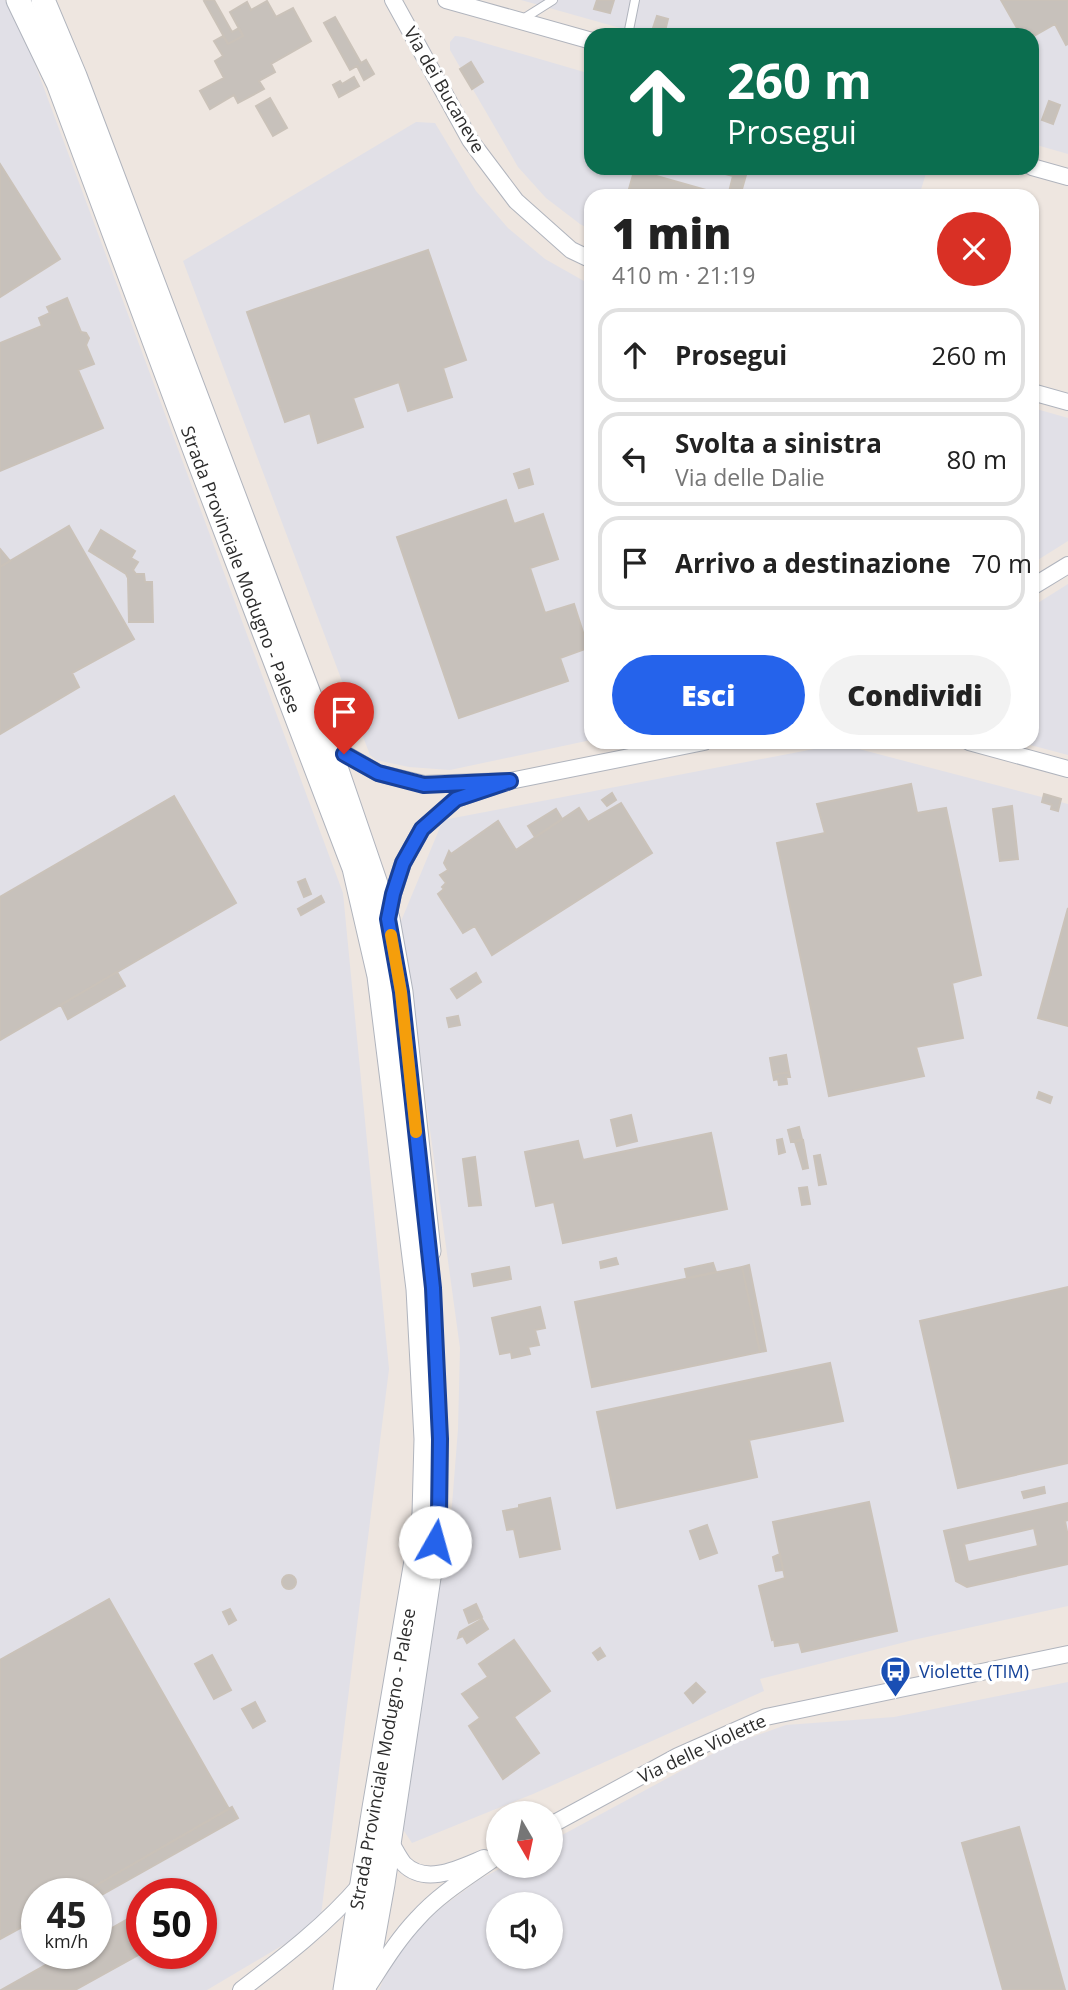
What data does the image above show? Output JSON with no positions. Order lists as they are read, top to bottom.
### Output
{
  "streets": {
    "main road": ["Strada Provinciale Modugno - Palese"],
    "street": ["Via dei Bucaneve", "Via delle Violette"]
  },
  "places": {
    "bus stop": ["Violette (TIM)"]
  },
  "north": "bottom",
  "page": {
    "turn": ["260 m", "Prosegui"],
    "heading": ["1 min", "410 m · 21:19"],
    "list": [
      {
        "name": "Prosegui",
        "value": "260 m"
      },
      {
        "name": "Svolta a sinistra",
        "note": "Via delle Dalie",
        "value": "80 m"
      },
      {
        "name": "Arrivo a destinazione",
        "value": "70 m"
      }
    ],
    "buttons": ["Esci", "Condividi"],
    "speed": "45 km/h",
    "limit": "50"
  }
}
